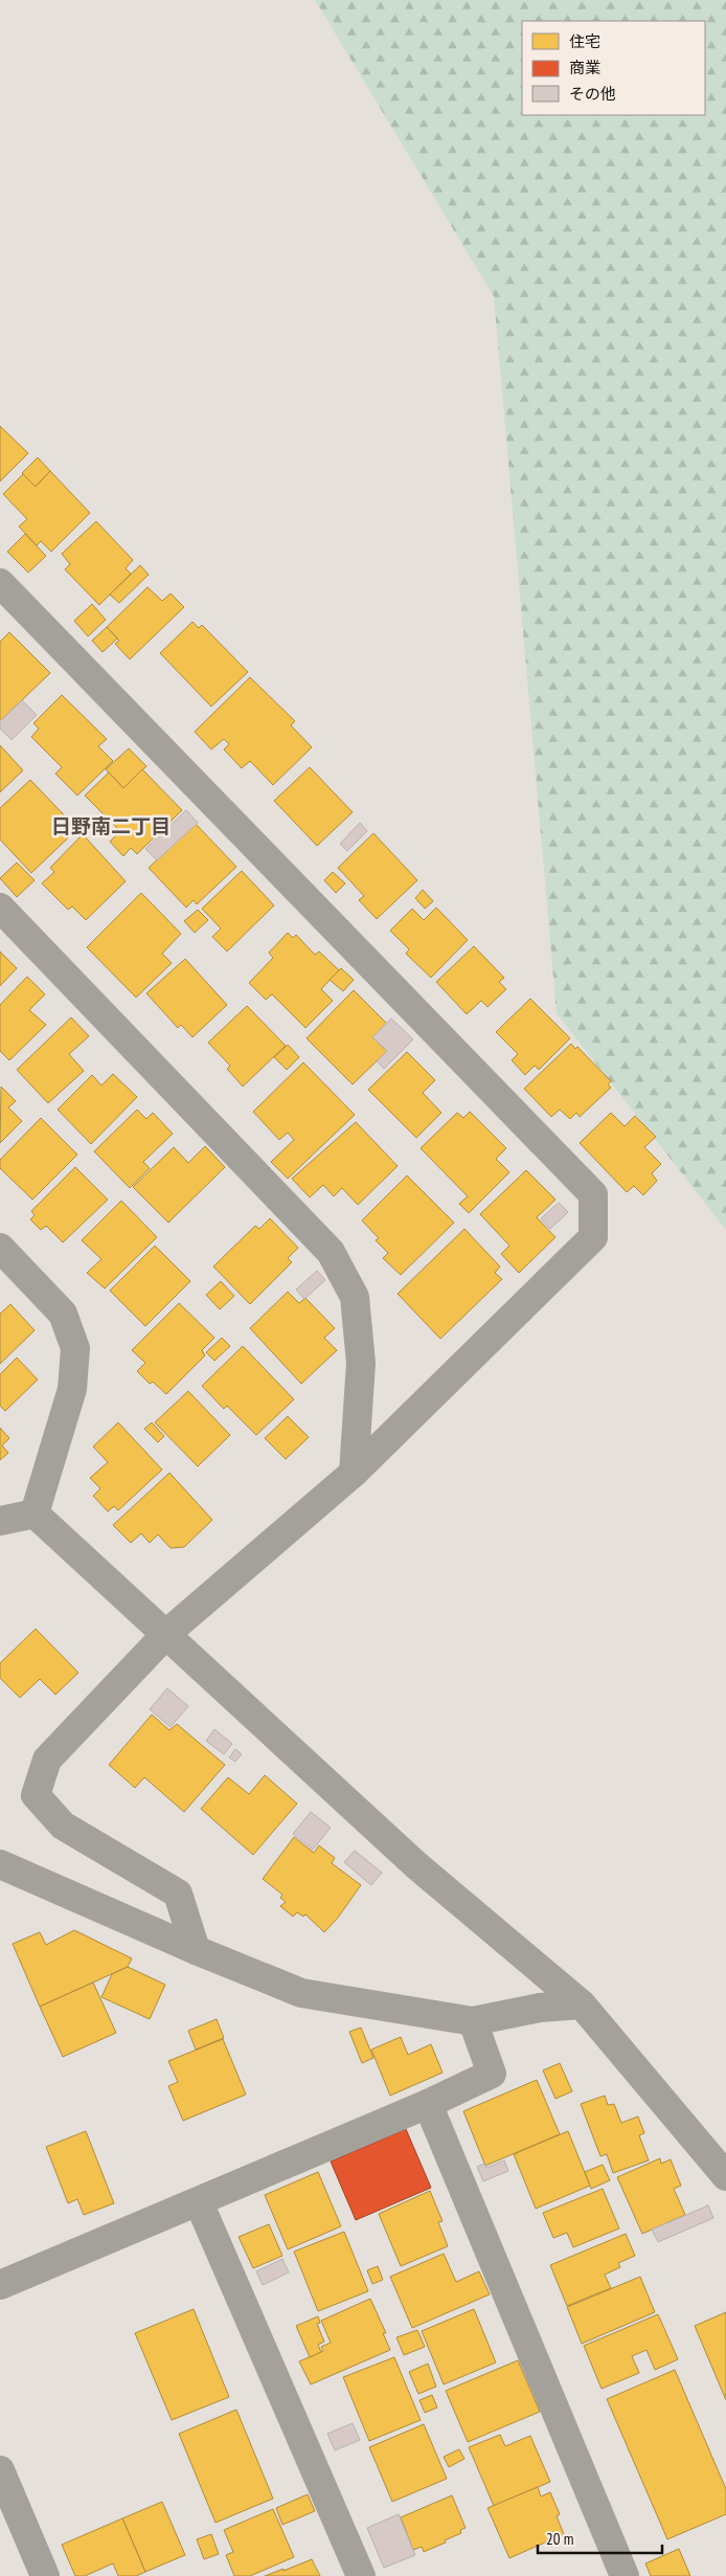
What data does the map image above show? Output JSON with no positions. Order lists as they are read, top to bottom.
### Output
{
  "districts": ["日野南二丁目"],
  "legend": ["住宅", "商業", "その他"],
  "scale_bar": "20 m"
}
